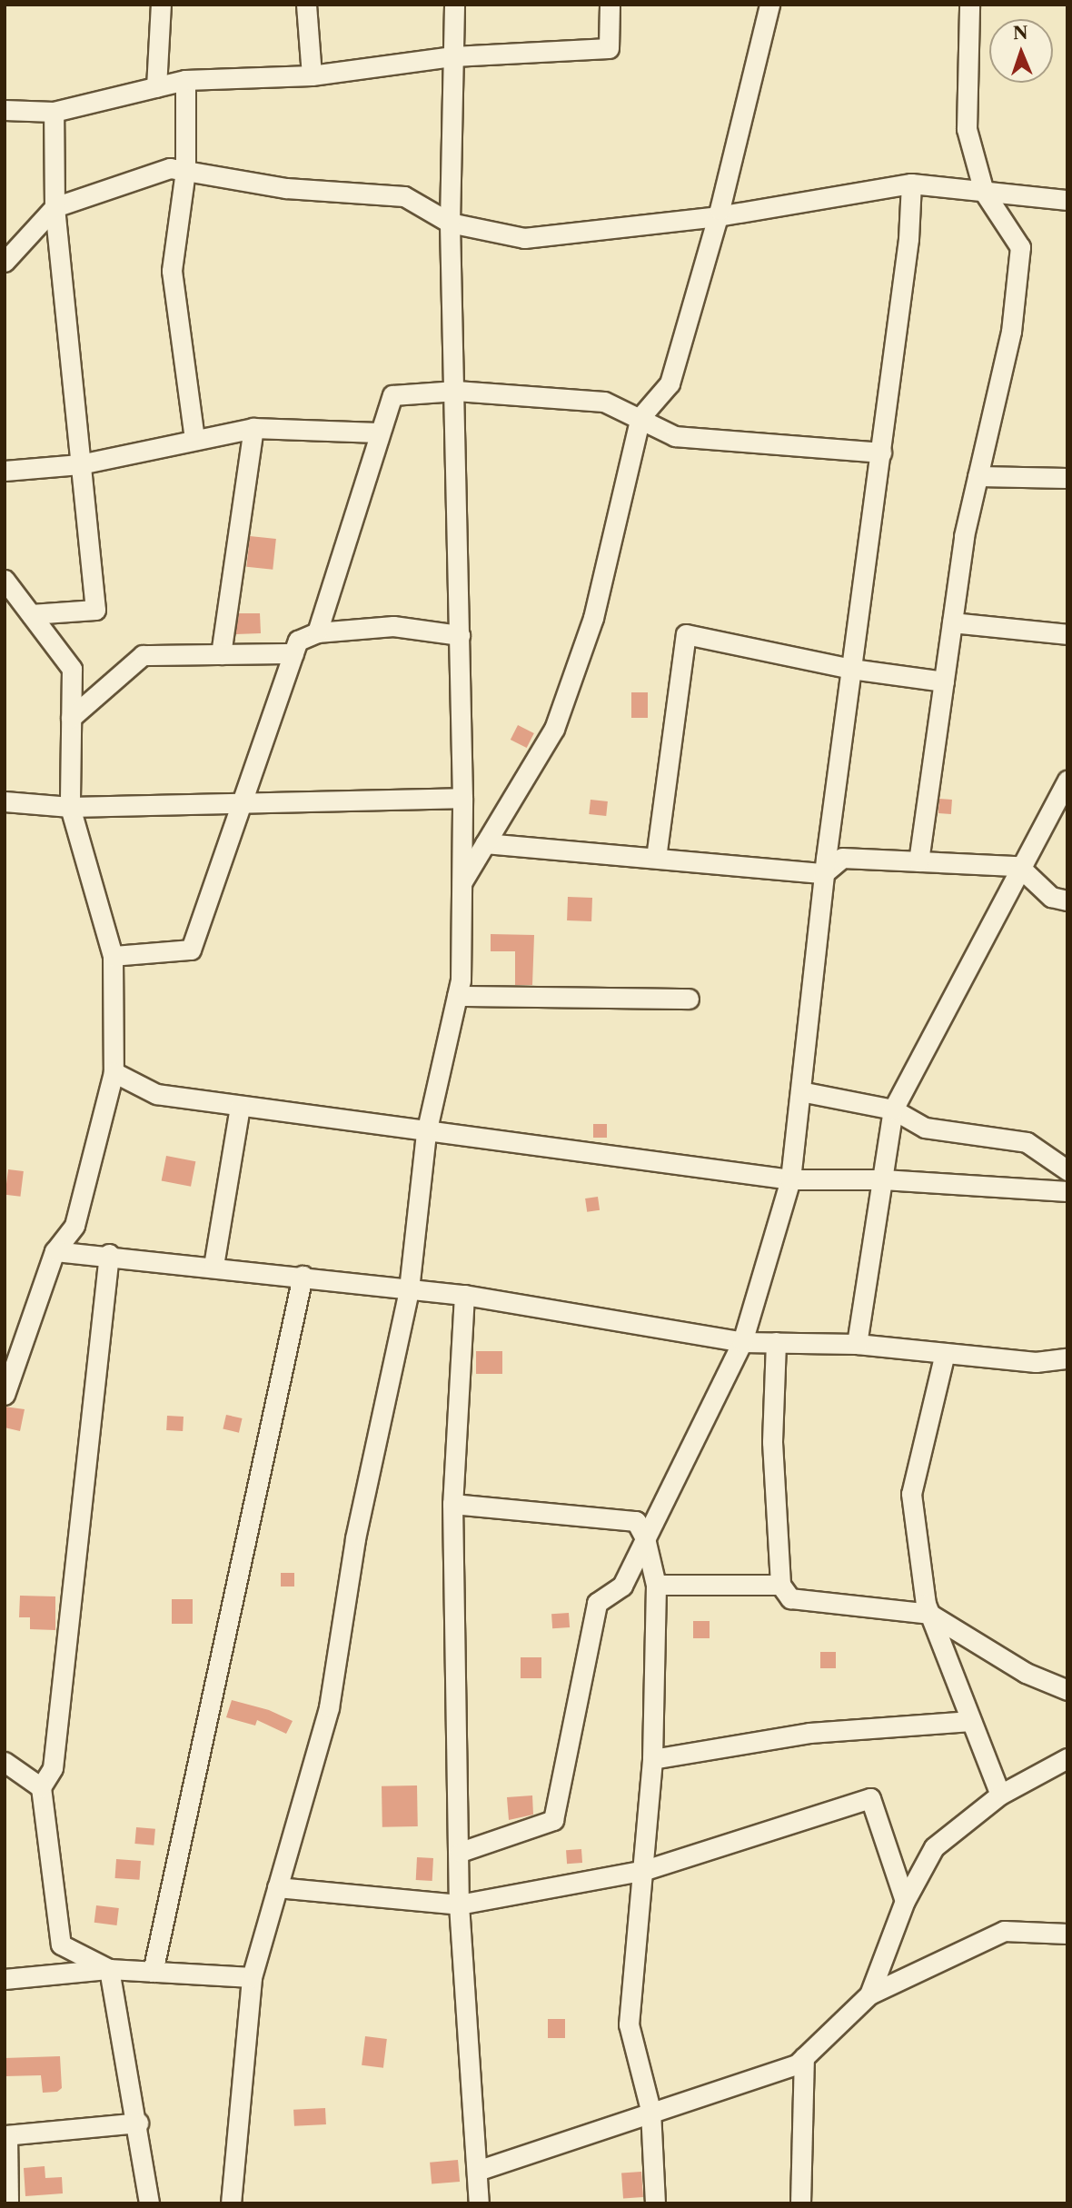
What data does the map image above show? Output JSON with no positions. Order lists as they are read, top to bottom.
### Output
{
  "north": "top"
}
